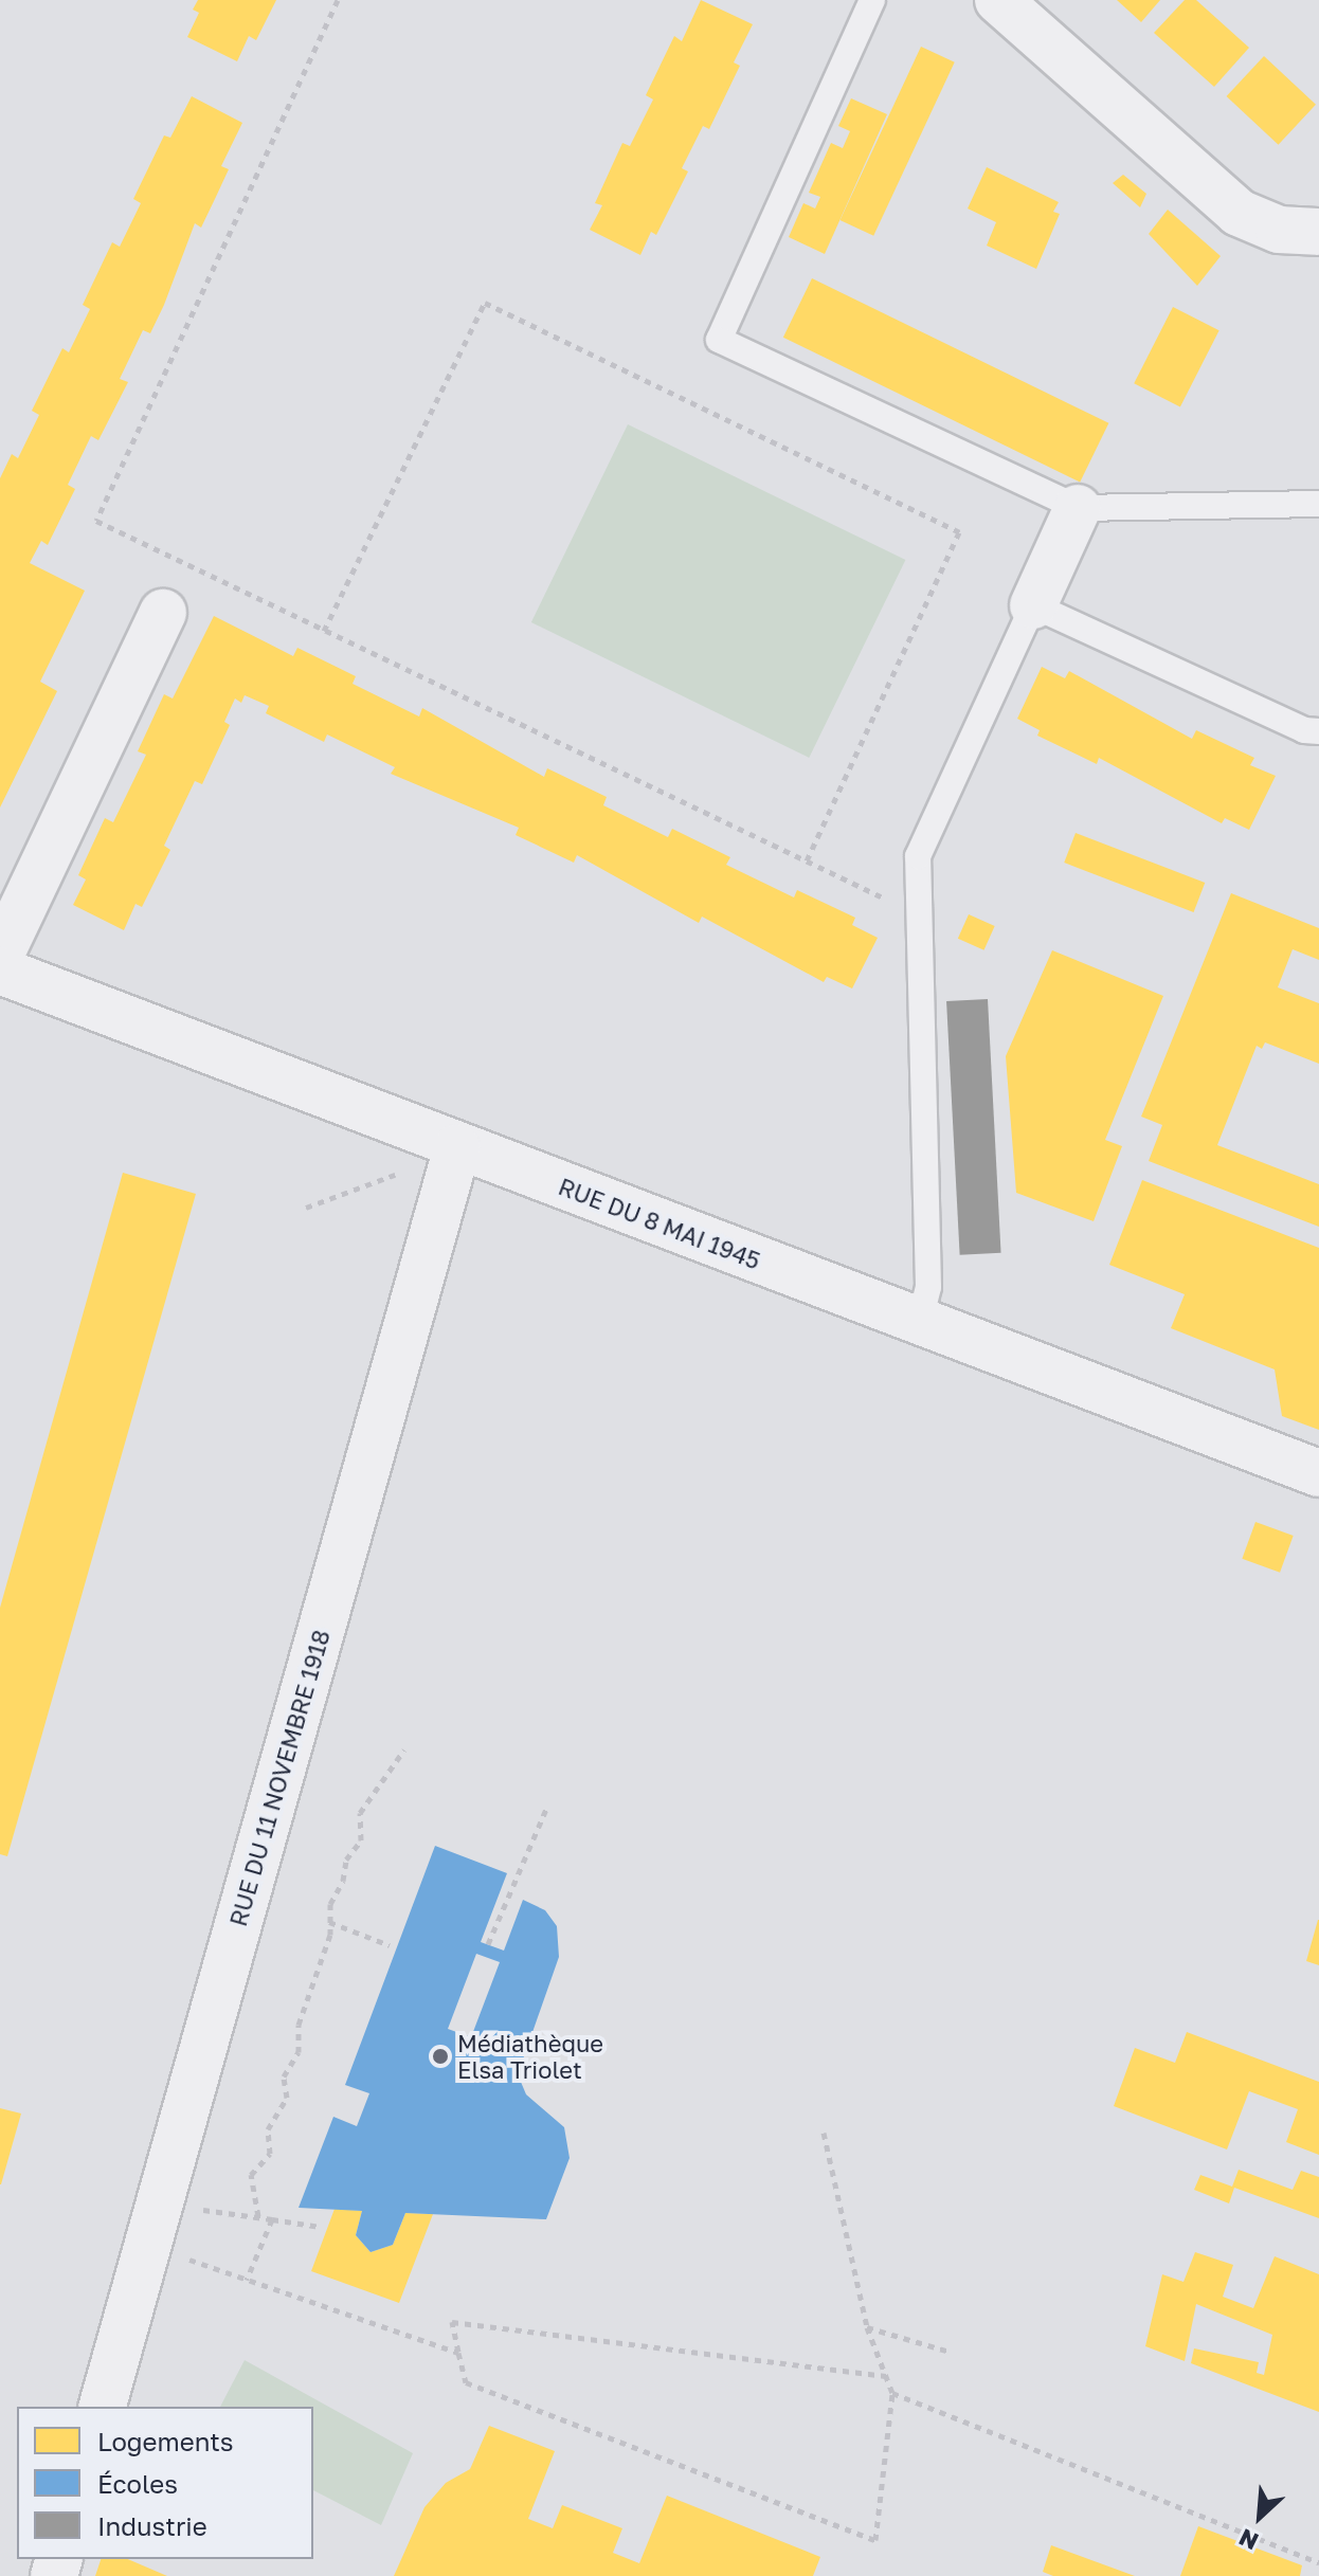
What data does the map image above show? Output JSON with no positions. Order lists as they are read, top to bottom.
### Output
{
  "streets": {
    "street": ["RUE DU 8 MAI 1945", "RUE DU 11 NOVEMBRE 1918"]
  },
  "crossings": [
    ["RUE DU 8 MAI 1945", "RUE DU 11 NOVEMBRE 1918"]
  ],
  "places": ["Médiathèque Elsa Triolet"],
  "legend": ["Logements", "Écoles", "Industrie"],
  "north": "bottom left"
}
